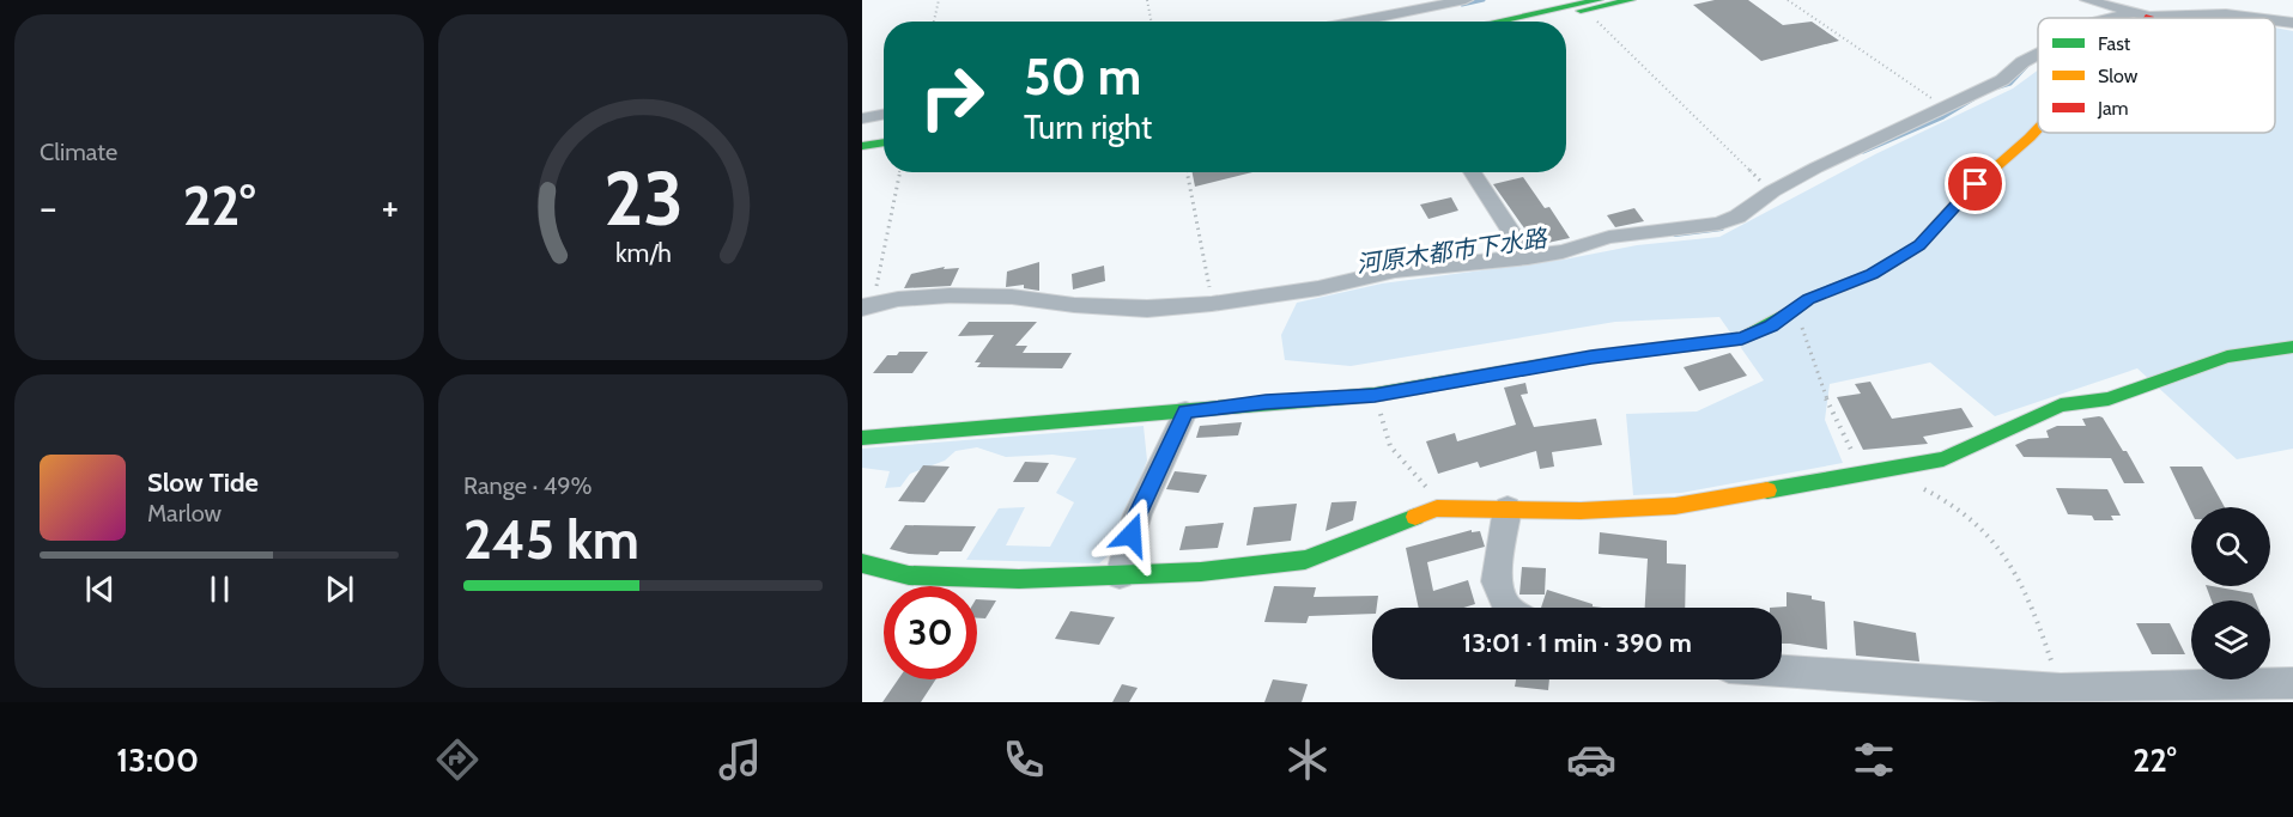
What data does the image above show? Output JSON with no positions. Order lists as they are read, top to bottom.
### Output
{
  "water": ["河原木都市下水路"],
  "legend": ["Fast", "Slow", "Jam"],
  "page": {
    "tile": [
      "Climate",
      ["Range · 49%", "245 km"]
    ],
    "turn": ["50 m", "Turn right"],
    "heat": ["−", "22°", "+"],
    "song": ["Slow Tide", "Marlow"],
    "limit": "30",
    "trip": "13:01 · 1 min · 390 m",
    "tabs": ["13:00", "22°"],
    "gauge": ["23", "km/h"]
  }
}
